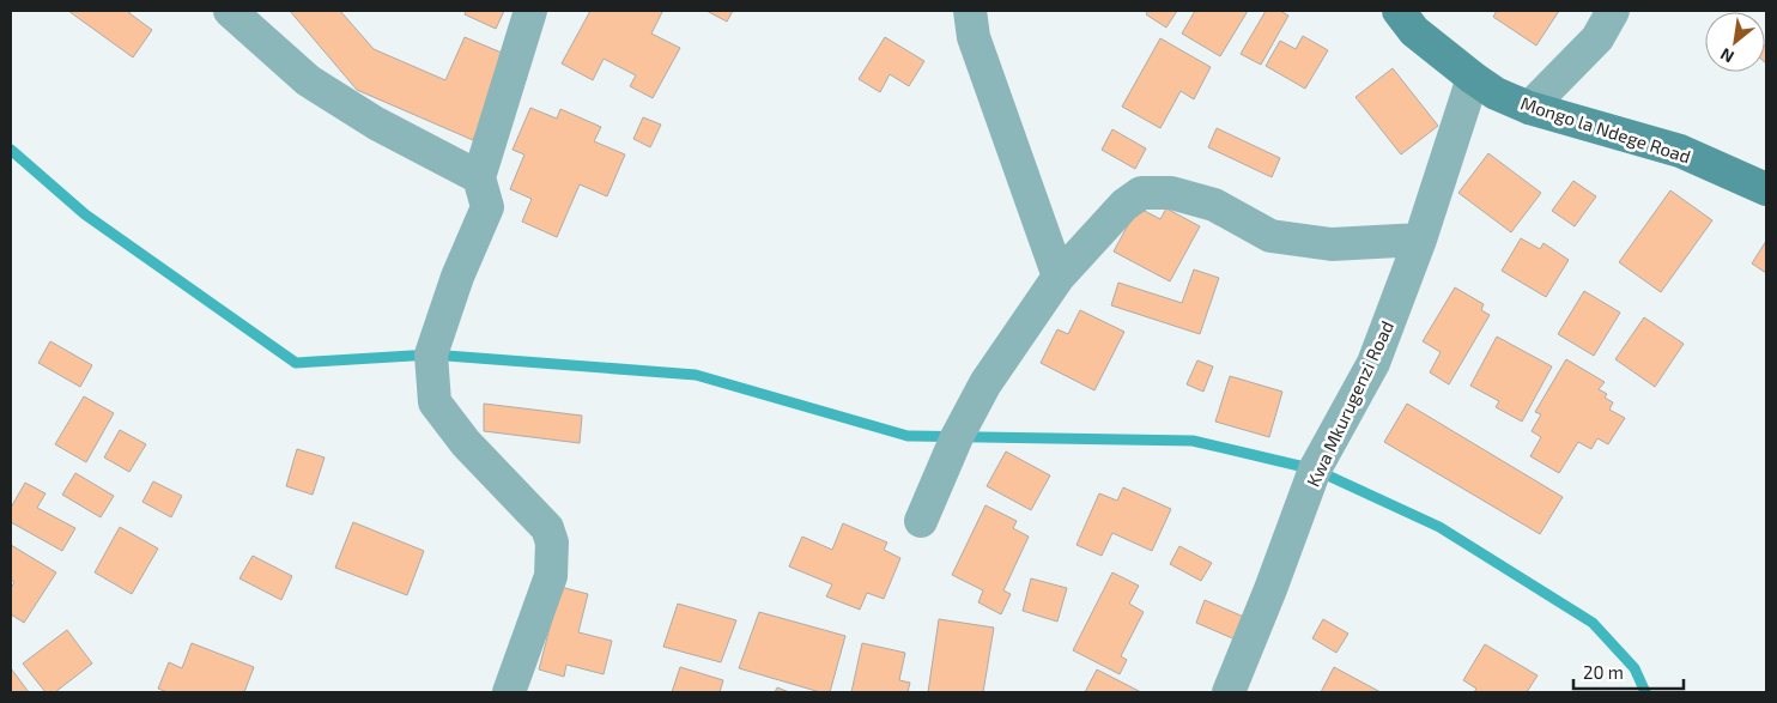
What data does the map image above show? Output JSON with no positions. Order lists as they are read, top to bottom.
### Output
{
  "streets": {
    "street": ["Mongo la Ndege Road", "Kwa Mkurugenzi Road"]
  },
  "crossings": [
    ["Mongo la Ndege Road", "Kwa Mkurugenzi Road"]
  ],
  "scale_bar": "20 m",
  "north": "bottom left"
}
